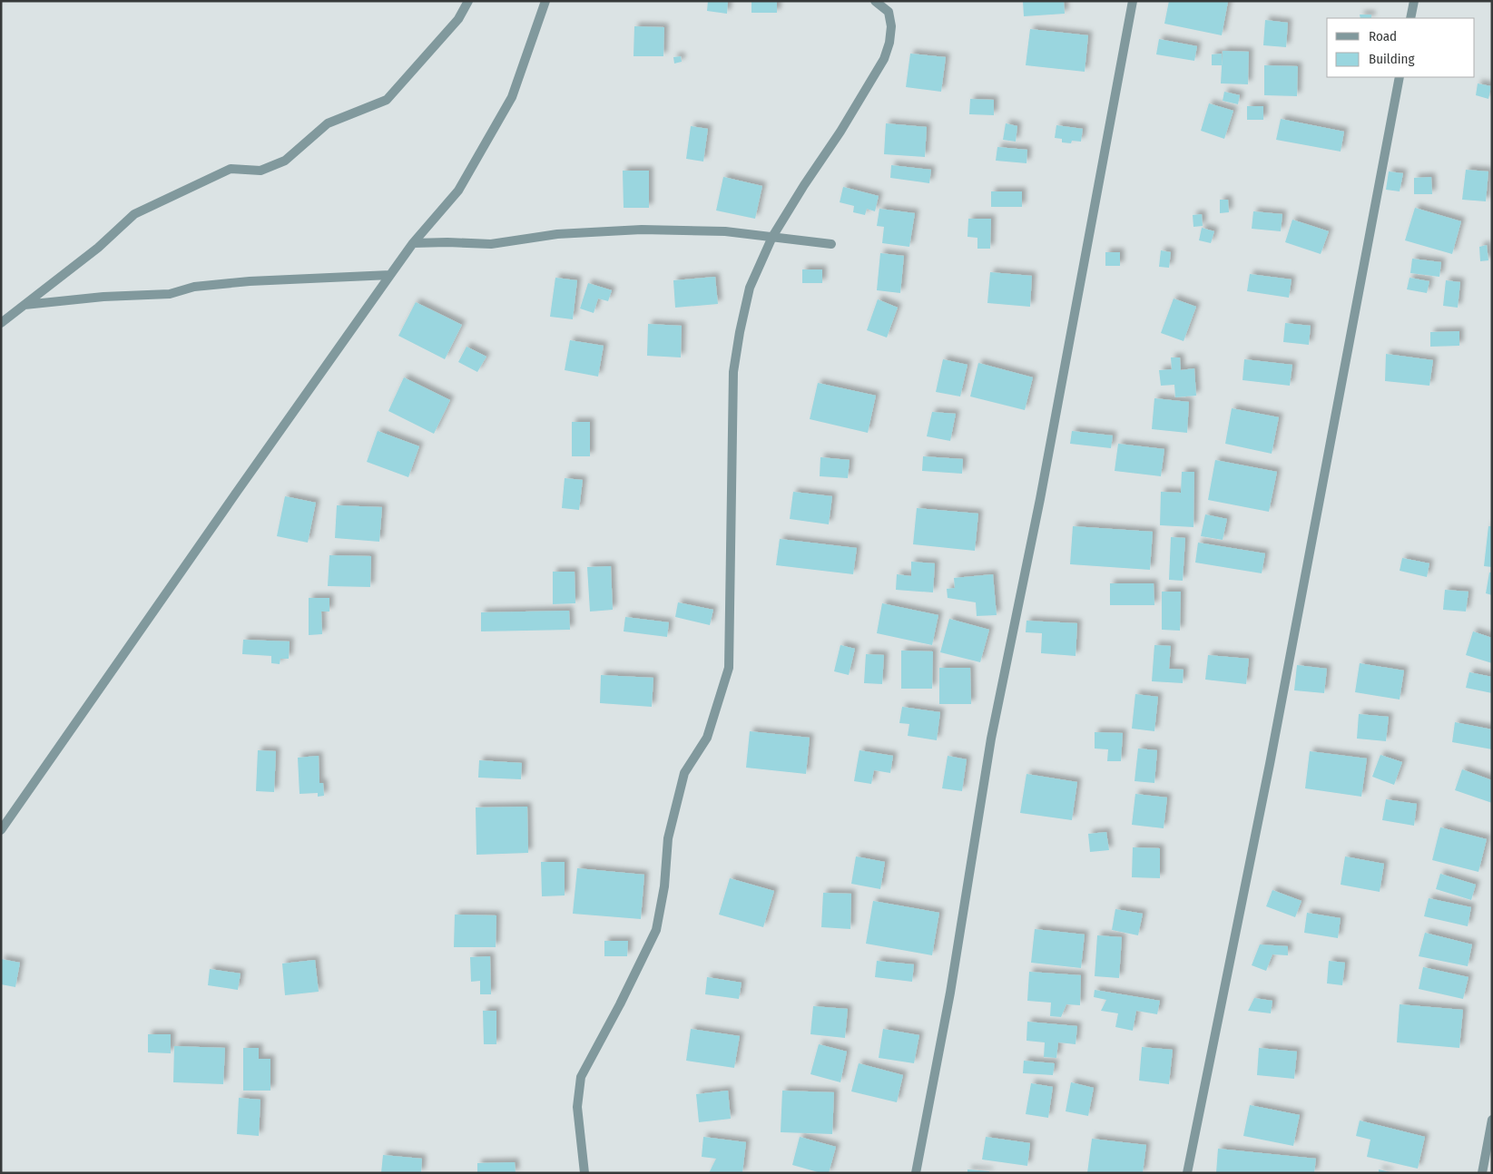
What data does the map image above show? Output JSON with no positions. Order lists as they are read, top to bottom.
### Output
{
  "legend": ["Road", "Building"]
}
